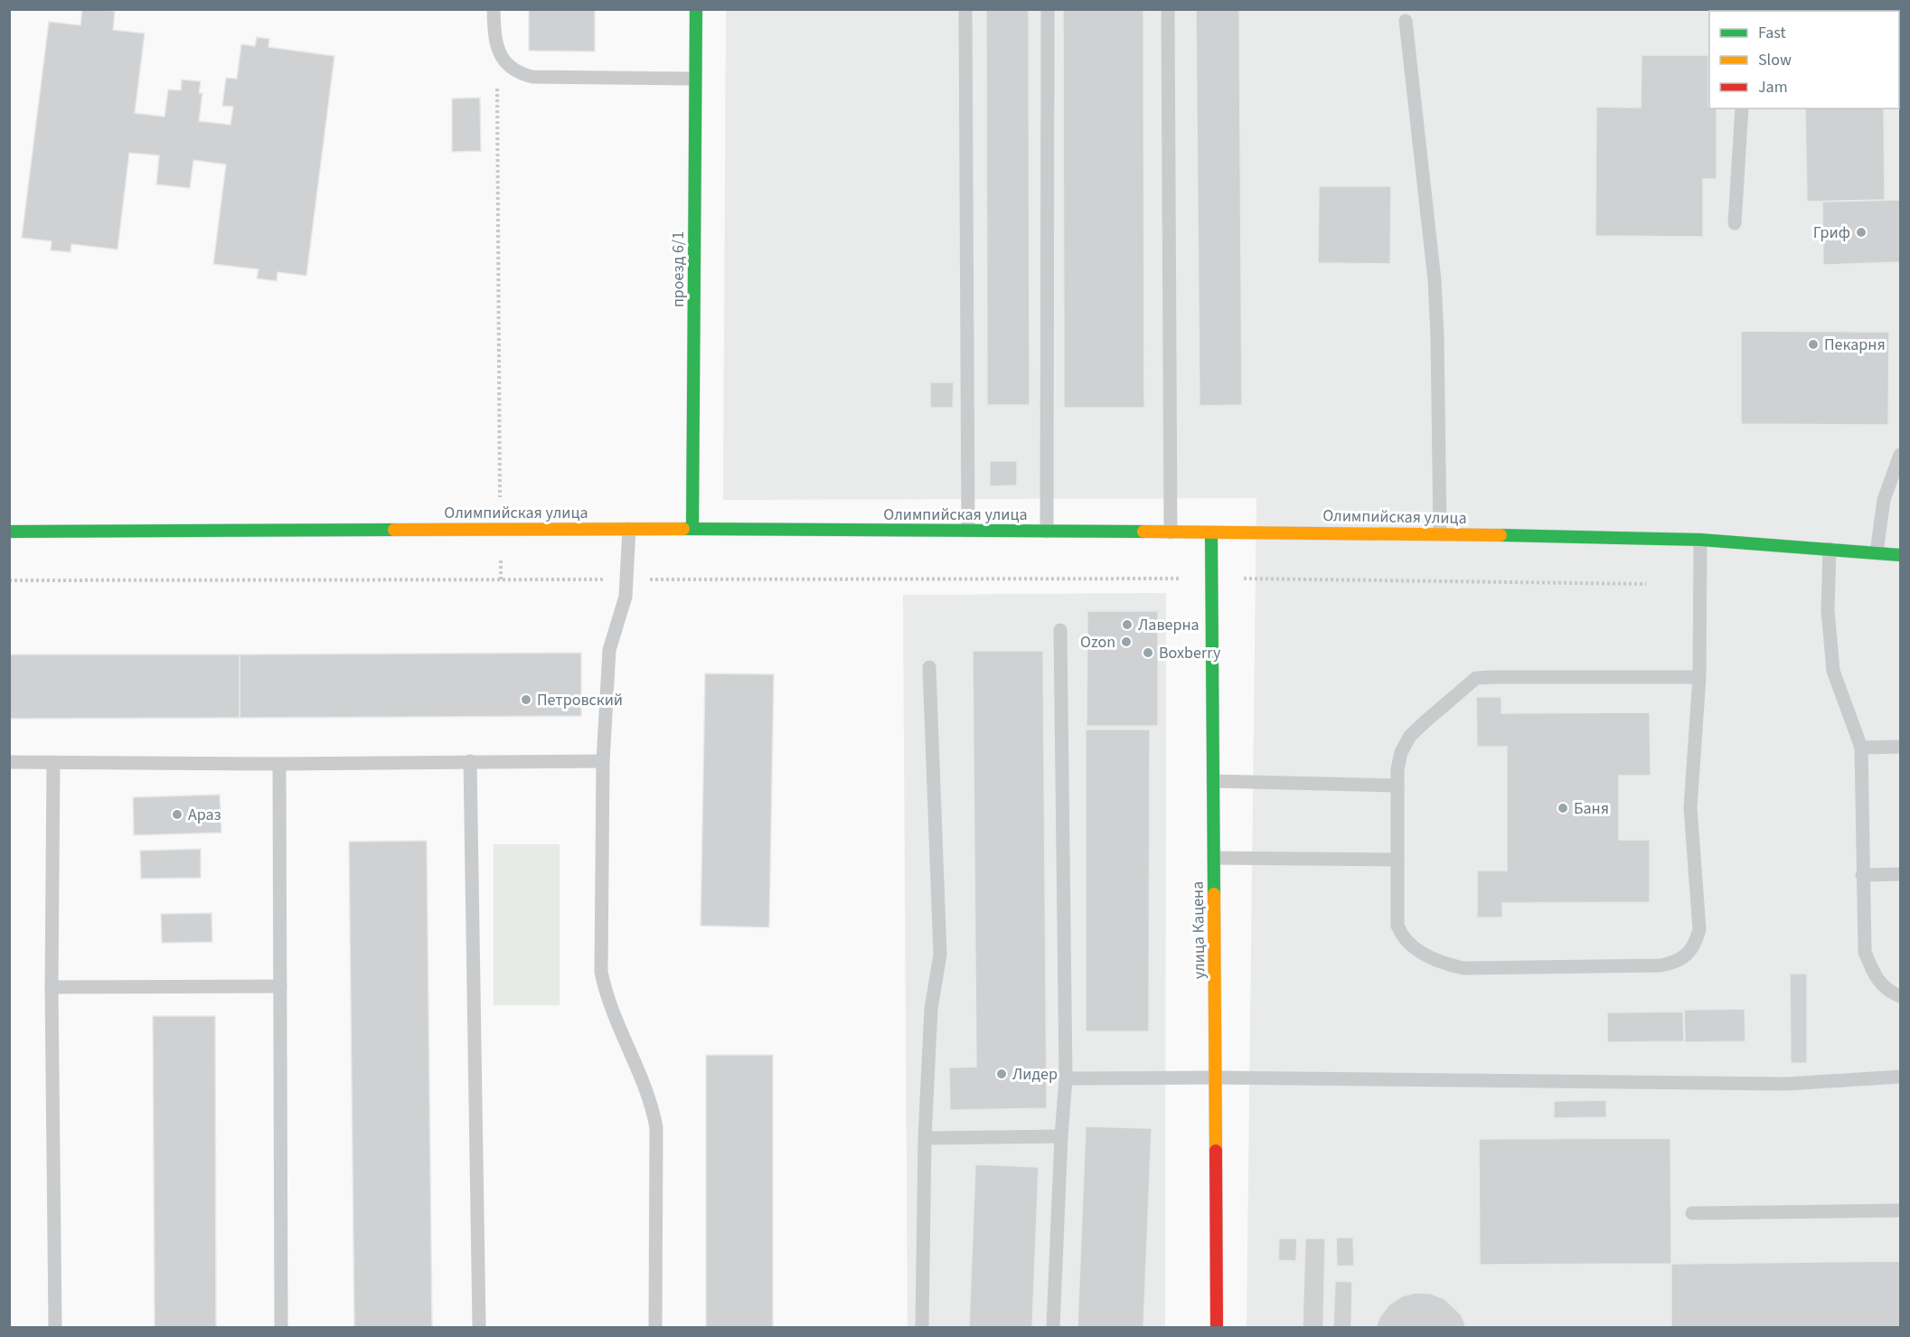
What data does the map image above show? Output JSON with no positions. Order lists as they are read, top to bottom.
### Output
{
  "streets": {
    "street": ["проезд 6/1", "Олимпийская улица", "улица Кацена"]
  },
  "crossings": [
    ["проезд 6/1", "Олимпийская улица"],
    ["Олимпийская улица", "улица Кацена"]
  ],
  "places": [
    "Гриф",
    "Пекарня",
    "Лаверна",
    "Ozon",
    "Boxberry",
    "Петровский",
    "Баня",
    "Араз",
    "Лидер"
  ],
  "legend": ["Fast", "Slow", "Jam"]
}
